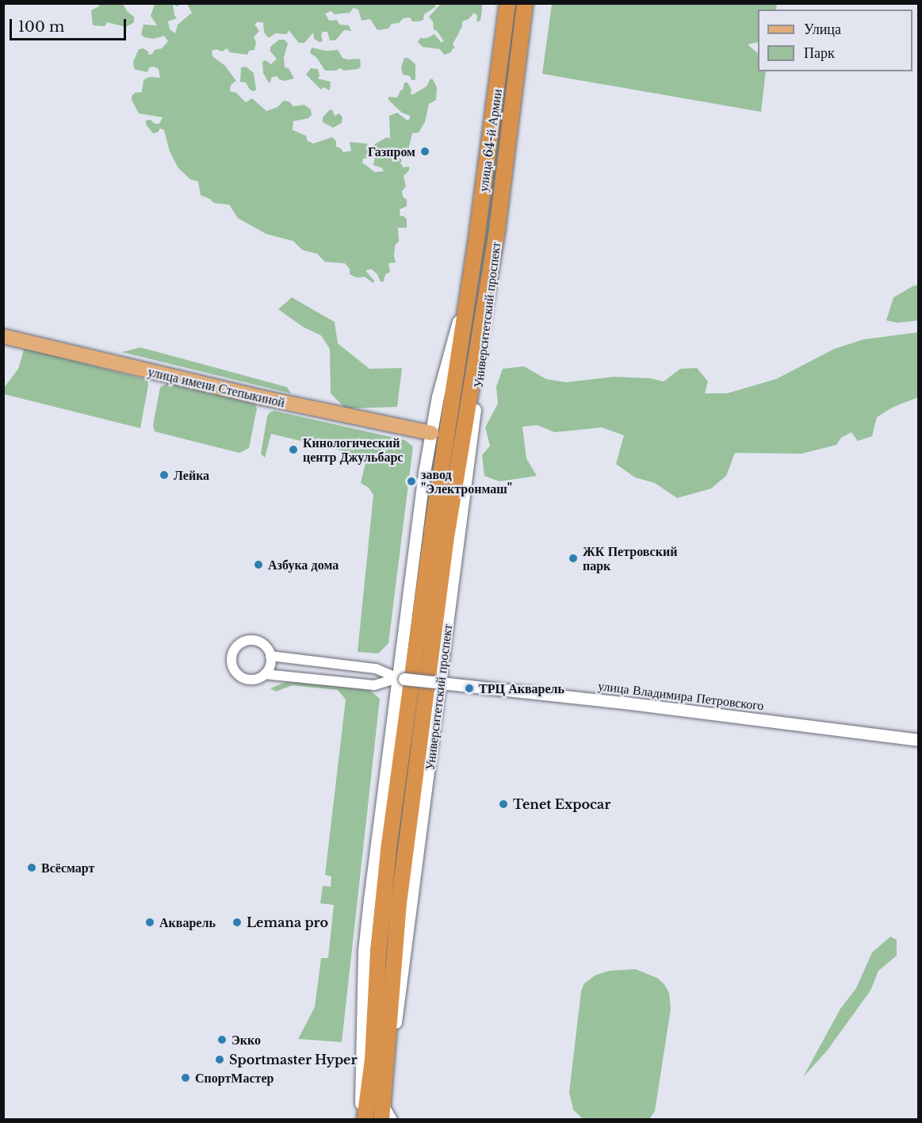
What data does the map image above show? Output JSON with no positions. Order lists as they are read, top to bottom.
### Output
{
  "streets": {
    "highway": ["улица 64-й Армии", "Университетский проспект"],
    "main road": ["улица имени Степыкиной"],
    "street": ["улица Владимира Петровского"]
  },
  "crossings": [
    ["улица 64-й Армии", "Университетский проспект"],
    ["Университетский проспект", "улица имени Степыкиной"],
    ["Университетский проспект", "улица Владимира Петровского"]
  ],
  "places": [
    "Газпром",
    "Кинологический центр Джульбарс",
    "Лейка",
    "завод \"Электронмаш\"",
    "ЖК Петровский парк",
    "Азбука дома",
    "ТРЦ Акварель",
    "Tenet Expocar",
    "Всёсмарт",
    "Акварель",
    "Lemana pro",
    "Экко",
    "Sportmaster Hyper",
    "СпортМастер"
  ],
  "legend": ["Улица", "Парк"],
  "scale_bar": "100 m"
}
